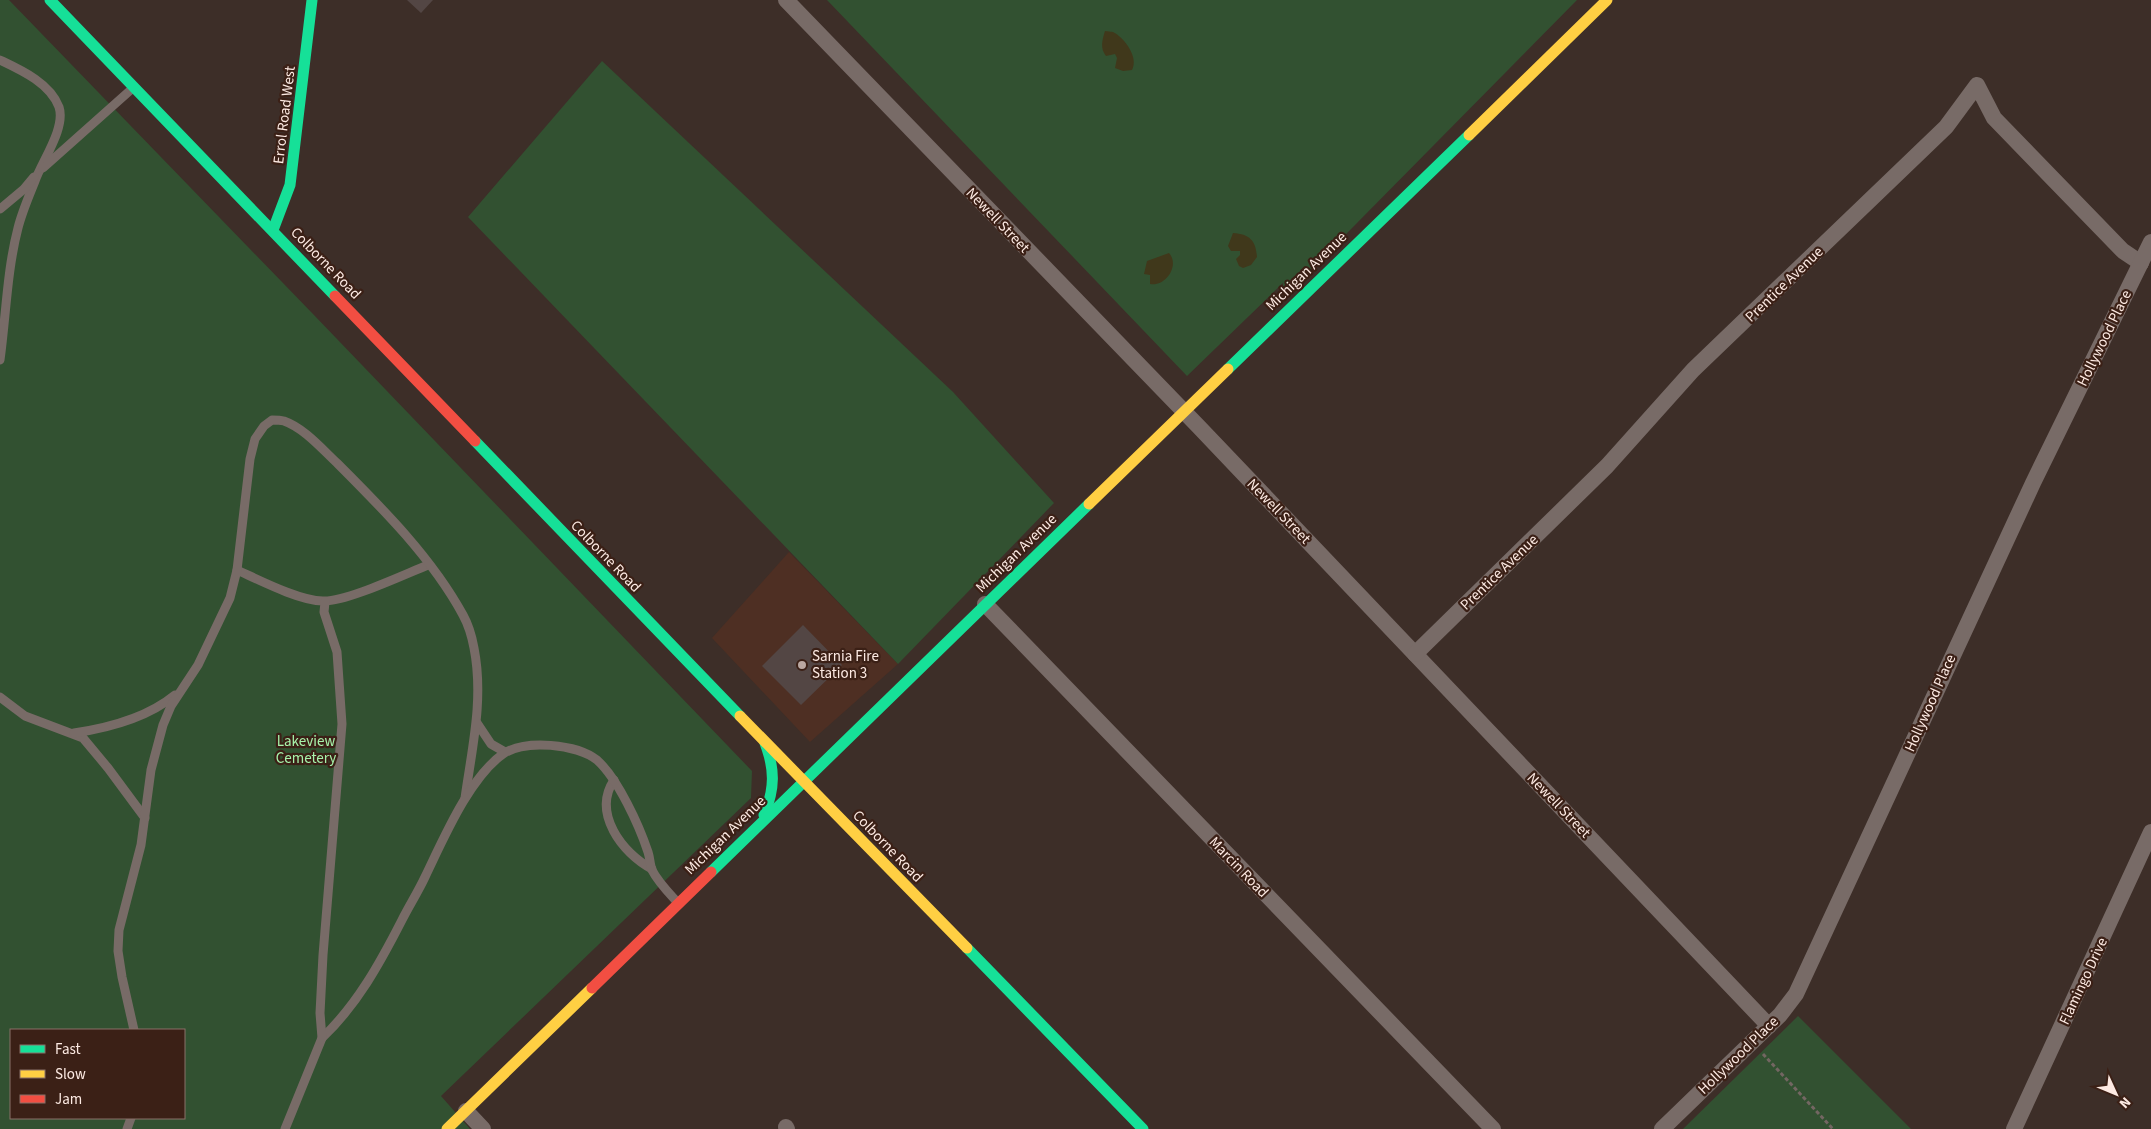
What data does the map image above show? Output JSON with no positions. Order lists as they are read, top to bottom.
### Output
{
  "streets": {
    "street": [
      "Errol Road West",
      "Newell Street",
      "Colborne Road",
      "Michigan Avenue",
      "Prentice Avenue",
      "Hollywood Place",
      "Marcin Road",
      "Flamingo Drive"
    ]
  },
  "crossings": [
    ["Errol Road West", "Colborne Road"],
    ["Newell Street", "Michigan Avenue"],
    ["Newell Street", "Prentice Avenue"],
    ["Newell Street", "Hollywood Place"],
    ["Colborne Road", "Michigan Avenue"],
    ["Michigan Avenue", "Marcin Road"],
    ["Prentice Avenue", "Hollywood Place"]
  ],
  "parks": ["Lakeview Cemetery"],
  "places": ["Sarnia Fire Station 3"],
  "legend": ["Fast", "Slow", "Jam"],
  "north": "bottom right"
}
